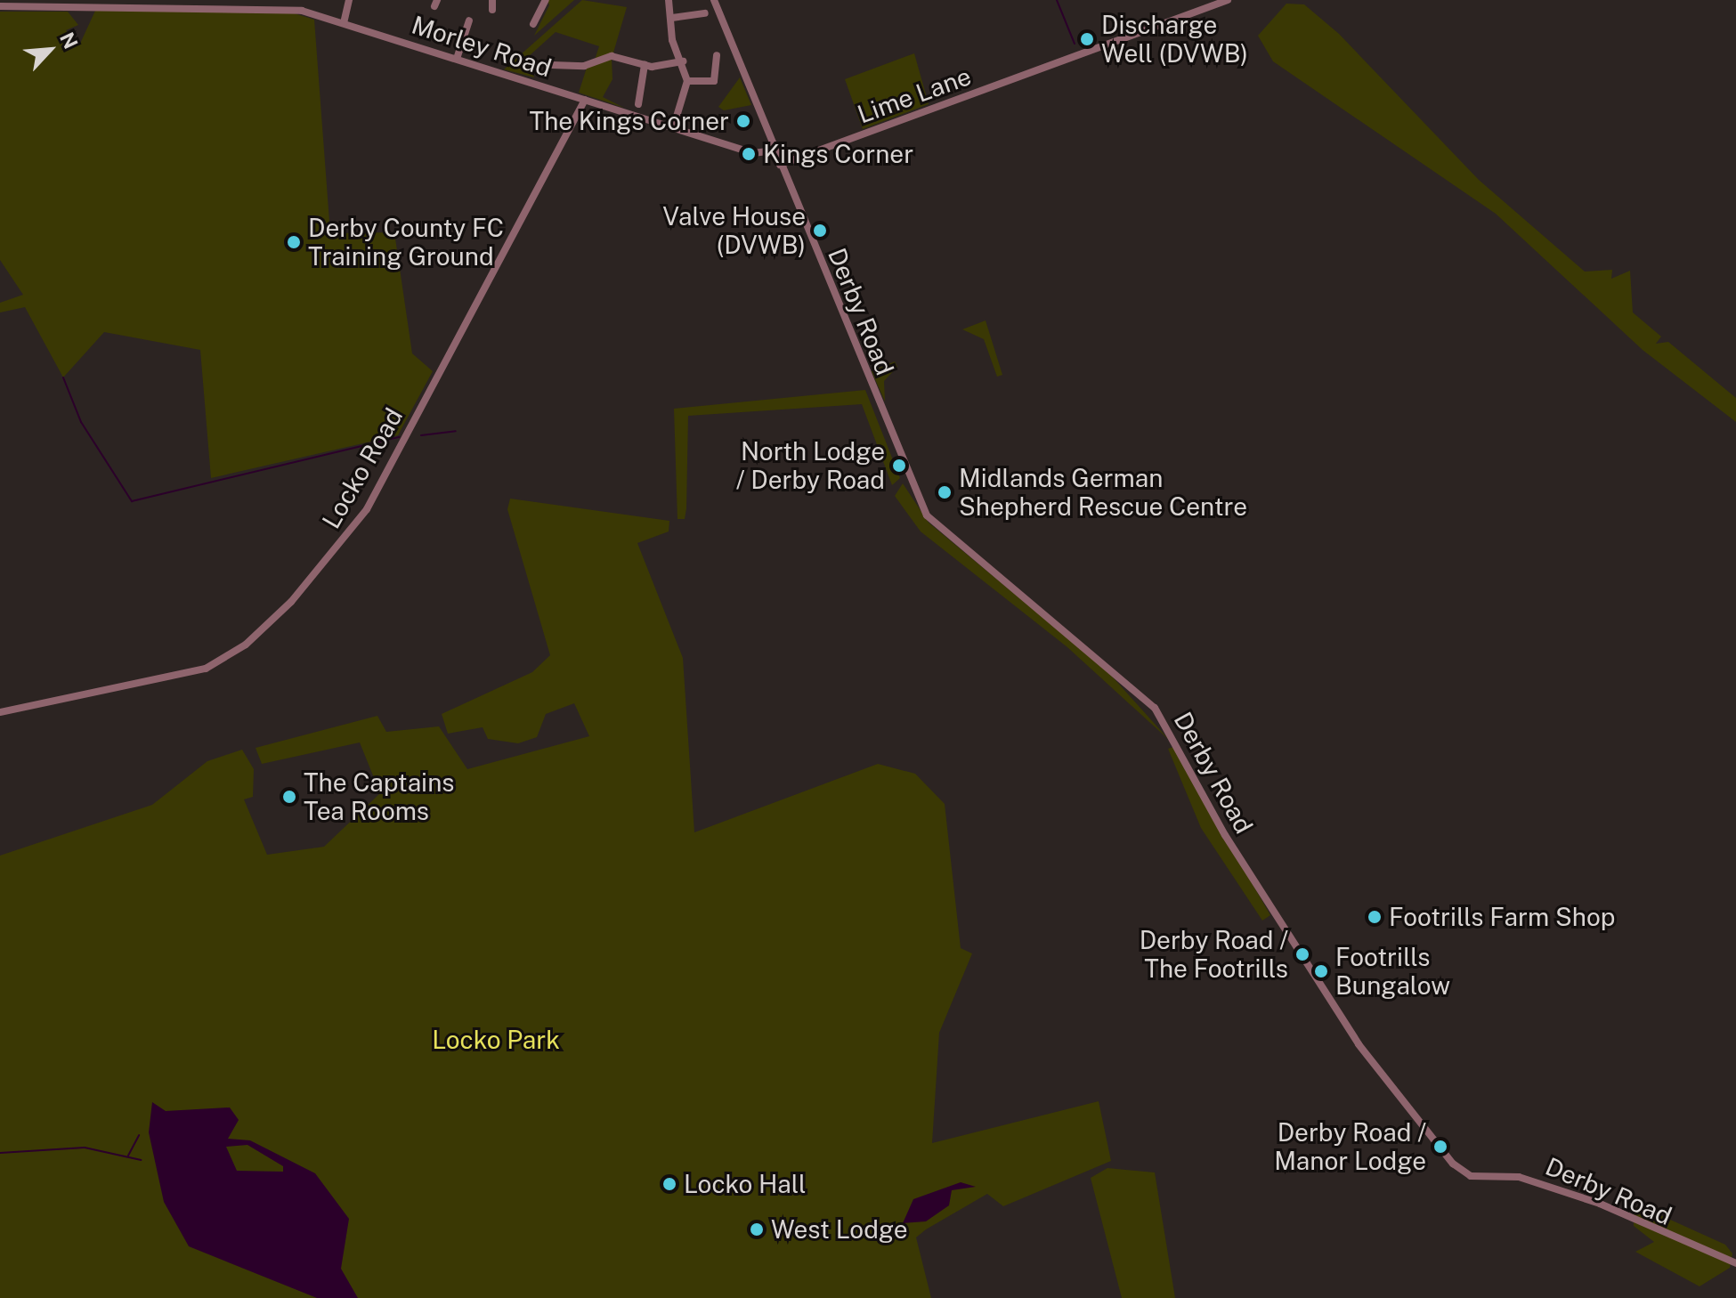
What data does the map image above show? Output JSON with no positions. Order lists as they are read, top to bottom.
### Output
{
  "streets": {
    "street": [
      "Morley Road",
      "Lime Lane",
      "Derby Road",
      "Locko Road"
    ]
  },
  "crossings": [
    ["Morley Road", "Locko Road"],
    ["Lime Lane", "Derby Road"]
  ],
  "parks": ["Locko Park"],
  "places": [
    "Discharge Well (DVWB)",
    "The Kings Corner",
    "Kings Corner",
    "Valve House (DVWB)",
    "Derby County FC Training Ground",
    "North Lodge / Derby Road",
    "Midlands German Shepherd Rescue Centre",
    "The Captains Tea Rooms",
    "Footrills Farm Shop",
    "Derby Road / The Footrills",
    "Footrills Bungalow",
    "Derby Road / Manor Lodge",
    "Locko Hall",
    "West Lodge"
  ],
  "north": "top right"
}
